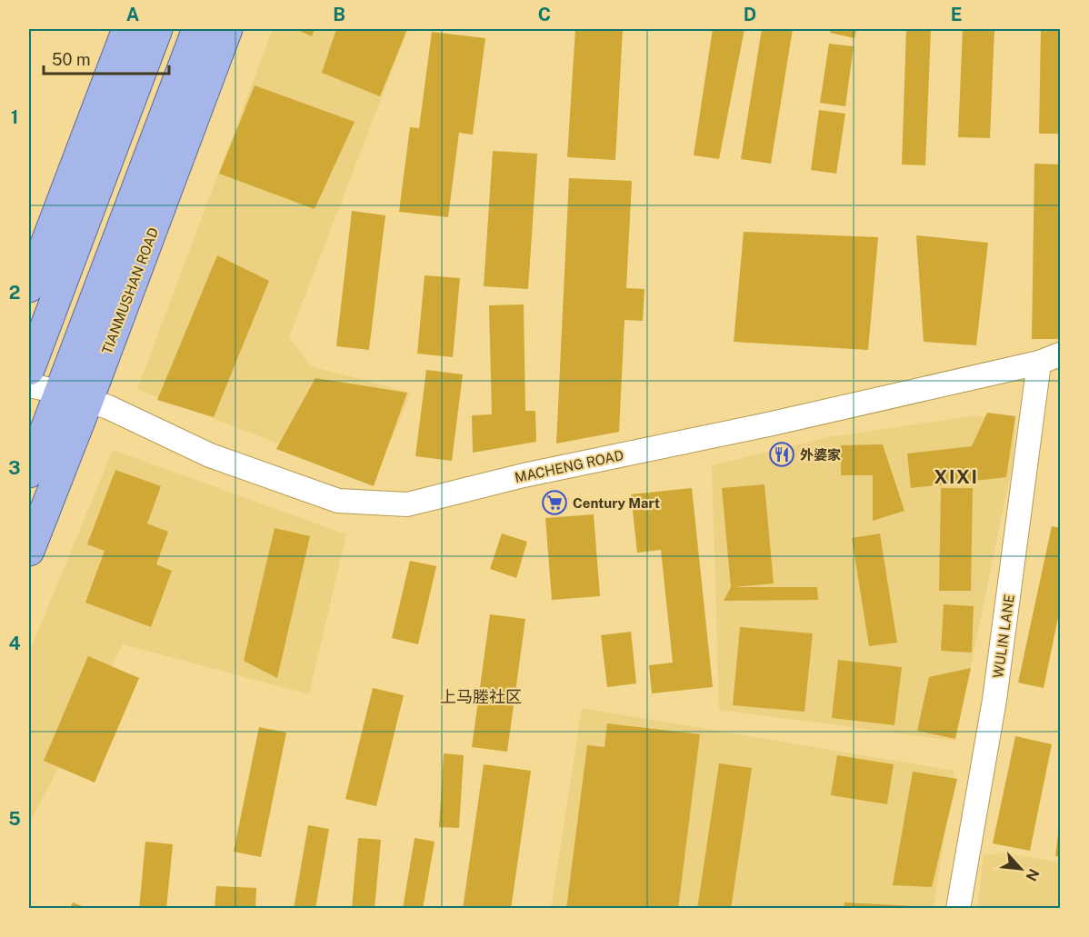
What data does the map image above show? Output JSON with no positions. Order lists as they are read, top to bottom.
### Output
{
  "streets": {
    "main road": ["TIANMUSHAN ROAD"],
    "street": ["MACHENG ROAD", "WULIN LANE"]
  },
  "crossings": [
    ["TIANMUSHAN ROAD", "MACHENG ROAD"],
    ["MACHENG ROAD", "WULIN LANE"]
  ],
  "districts": ["XIXI", "上马塍社区"],
  "places": {
    "restaurant": ["外婆家"],
    "supermarket": ["Century Mart"]
  },
  "scale_bar": "50 m",
  "north": "bottom right",
  "grid": {
    "columns": [
      "A",
      "B",
      "C",
      "D",
      "E"
    ],
    "rows": [
      "1",
      "2",
      "3",
      "4",
      "5"
    ]
  }
}
